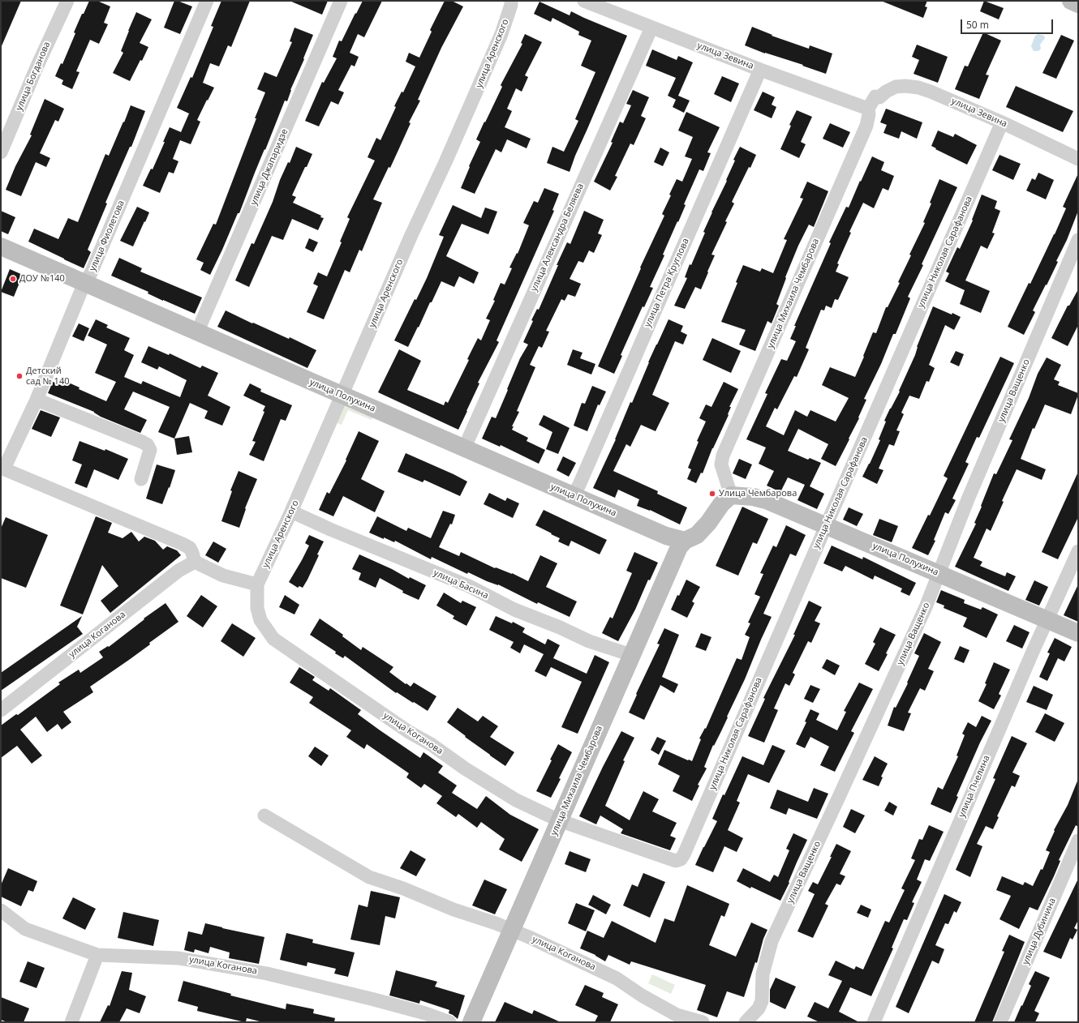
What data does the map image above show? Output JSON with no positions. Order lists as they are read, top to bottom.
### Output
{
  "streets": {
    "main road": ["улица Михаила Чембарова", "улица Полухина"],
    "street": [
      "улица Аренского",
      "улица Зевина",
      "улица Богданова",
      "улица Джапаридзе",
      "улица Фиолетова",
      "улица Александра Беляева",
      "улица Николая Сарафанова",
      "улица Петра Круглова",
      "улица Ващенко",
      "улица Басина",
      "улица Коганова",
      "улица Пчелина",
      "улица Дубинина"
    ]
  },
  "crossings": [
    ["улица Аренского", "улица Полухина"],
    ["улица Аренского", "улица Басина"],
    ["улица Аренского", "улица Коганова"],
    ["улица Зевина", "улица Александра Беляева"],
    ["улица Зевина", "улица Николая Сарафанова"],
    ["улица Зевина", "улица Петра Круглова"],
    ["улица Зевина", "улица Михаила Чембарова"],
    ["улица Джапаридзе", "улица Полухина"],
    ["улица Фиолетова", "улица Полухина"],
    ["улица Александра Беляева", "улица Полухина"],
    ["улица Николая Сарафанова", "улица Полухина"],
    ["улица Николая Сарафанова", "улица Коганова"],
    ["улица Петра Круглова", "улица Полухина"],
    ["улица Михаила Чембарова", "улица Полухина"],
    ["улица Михаила Чембарова", "улица Басина"],
    ["улица Михаила Чембарова", "улица Коганова"],
    ["улица Ващенко", "улица Полухина"],
    ["улица Полухина", "улица Пчелина"]
  ],
  "places": ["ДОУ №140", "Детский сад № 140", "Улица Чембарова"],
  "scale_bar": "50 m"
}
